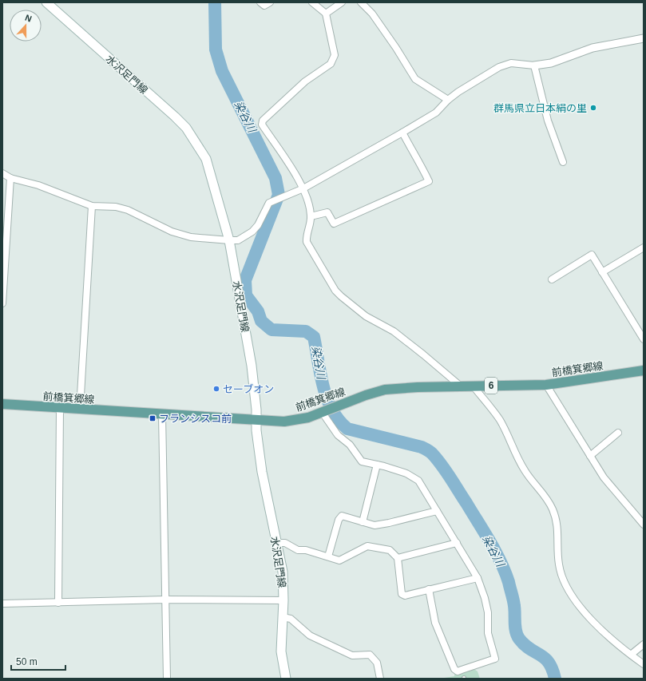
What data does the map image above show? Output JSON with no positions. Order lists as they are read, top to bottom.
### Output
{
  "streets": {
    "main road": ["水沢足門線", "前橋箕郷線", "6"]
  },
  "crossings": [
    ["水沢足門線", "前橋箕郷線"]
  ],
  "water": ["染谷川"],
  "places": {
    "other": ["群馬県立日本絹の里", "セーブオン"],
    "transit": ["フランシスコ前"]
  },
  "scale_bar": "50 m",
  "north": "top"
}
